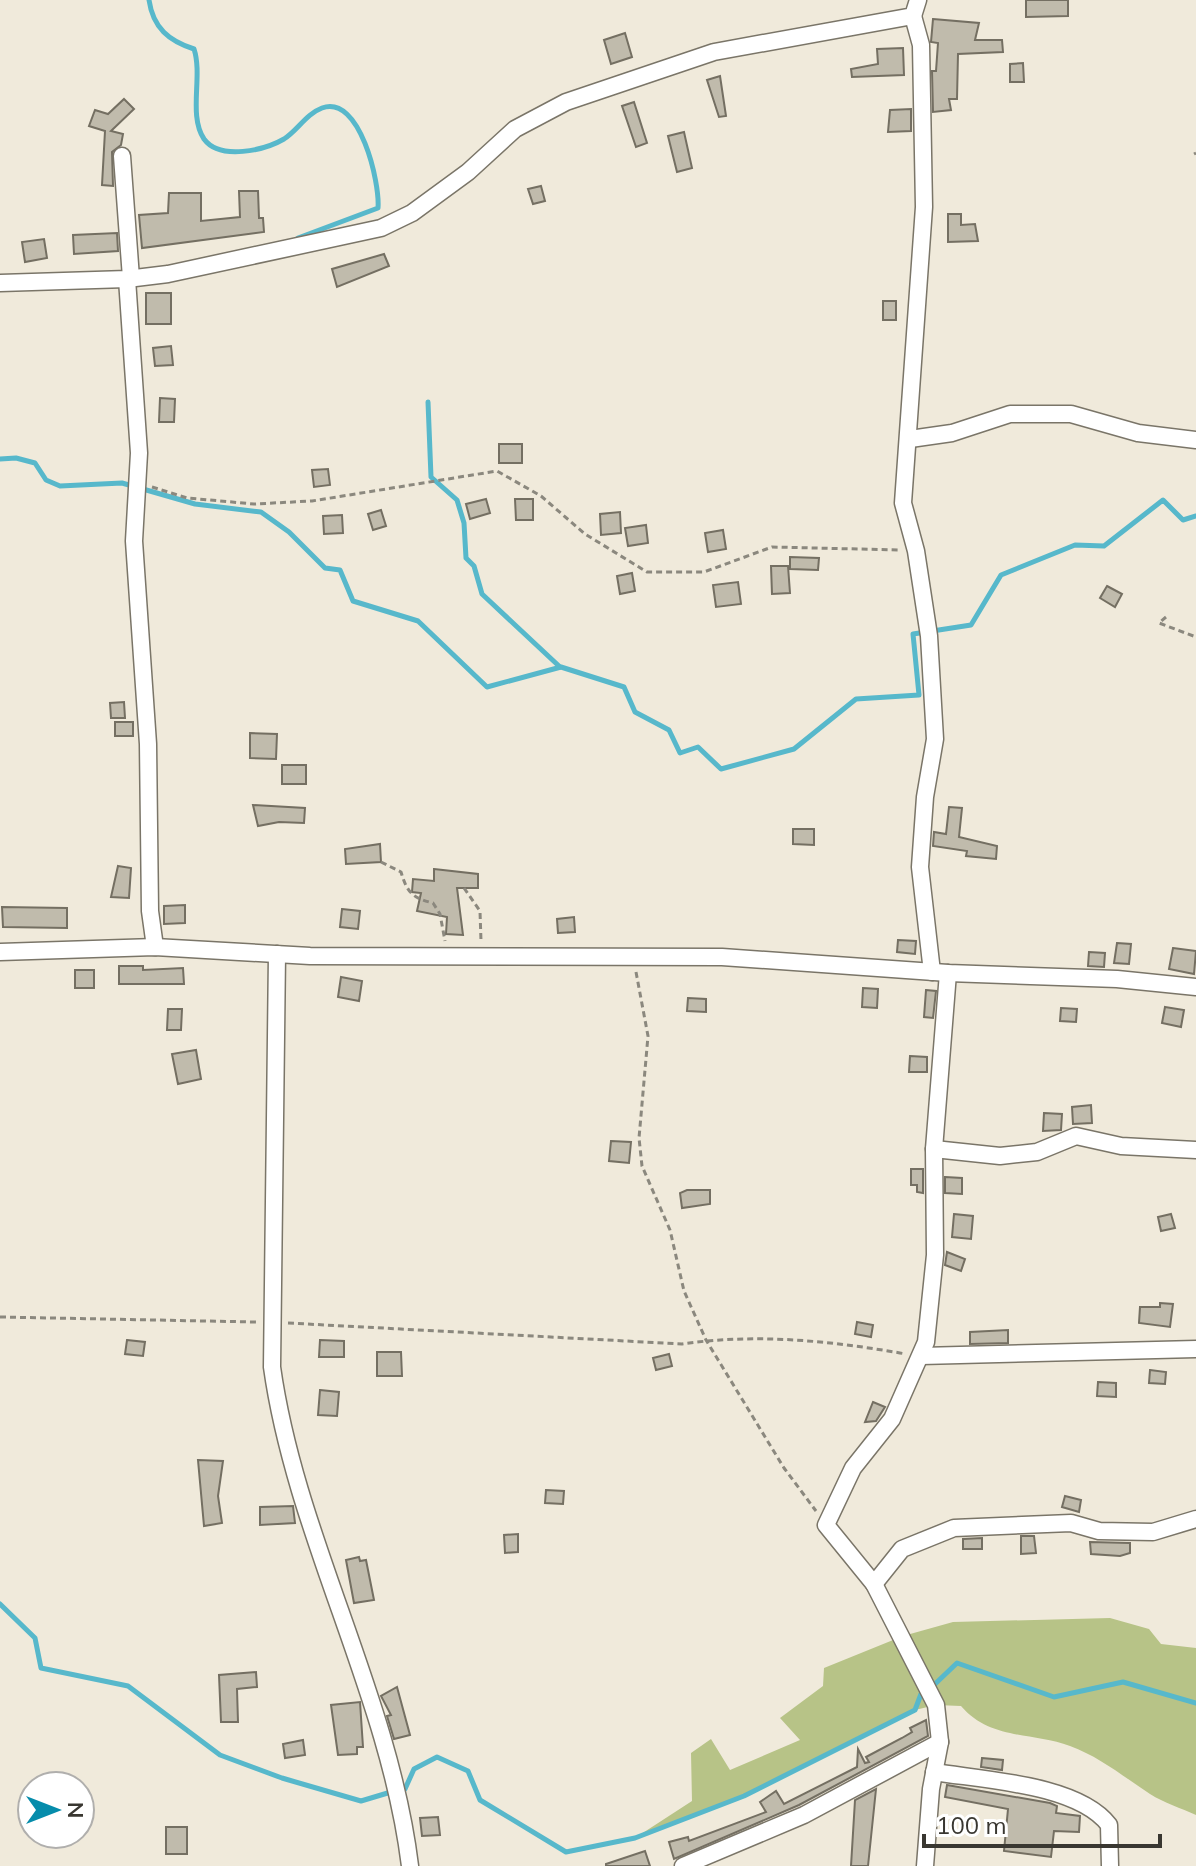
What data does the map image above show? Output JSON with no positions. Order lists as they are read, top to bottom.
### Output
{
  "scale_bar": "100 m",
  "north": "right"
}
